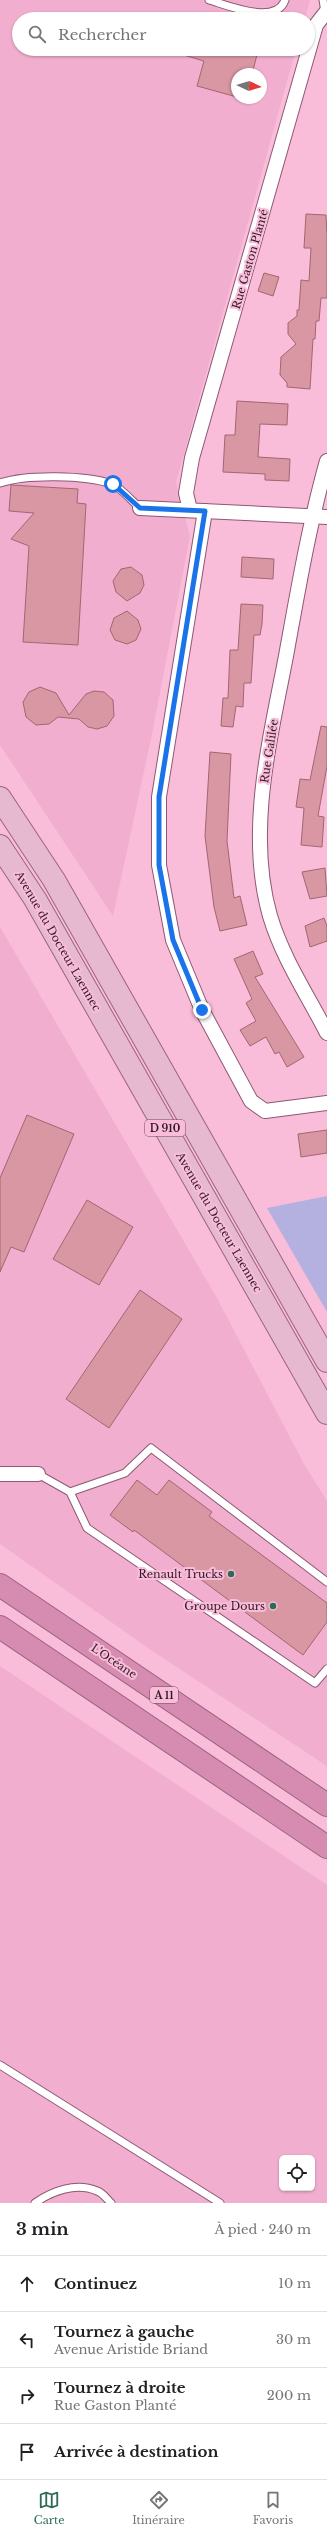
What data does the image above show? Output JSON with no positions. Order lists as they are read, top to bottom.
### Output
{
  "streets": {
    "highway": ["L’Océane", "A 11"],
    "main road": ["Avenue du Docteur Laennec", "D 910"],
    "street": ["Rue Gaston Planté", "Rue Galilée"]
  },
  "places": ["Renault Trucks", "Groupe Dours"],
  "north": "right",
  "page": {
    "search": "Rechercher",
    "heading": ["3 min", "À pied · 240 m"],
    "list": [
      ["Continuez", "10 m"],
      ["Tournez à gauche", "Avenue Aristide Briand", "30 m"],
      ["Tournez à droite", "Rue Gaston Planté", "200 m"],
      "Arrivée à destination"
    ],
    "nav": ["Carte", "Itinéraire", "Favoris"]
  }
}
